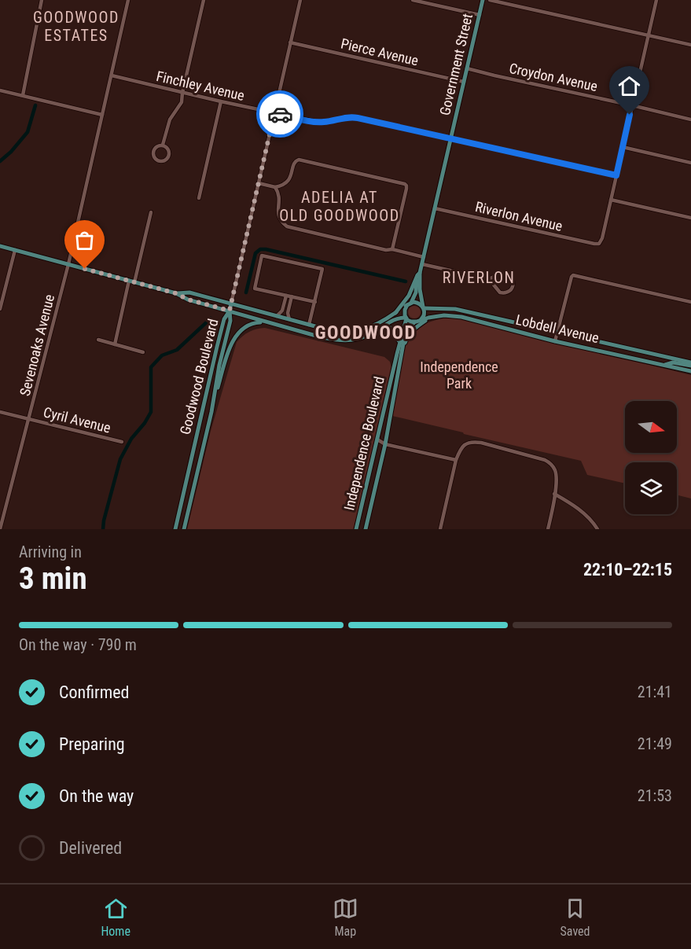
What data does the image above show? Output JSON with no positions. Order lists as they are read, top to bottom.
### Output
{
  "streets": {
    "main road": [
      "Government Street",
      "Lobdell Avenue",
      "Goodwood Boulevard",
      "Independence Boulevard"
    ],
    "street": [
      "Pierce Avenue",
      "Croydon Avenue",
      "Finchley Avenue",
      "Riverlon Avenue",
      "Sevenoaks Avenue",
      "Cyril Avenue"
    ]
  },
  "crossings": [
    ["Pierce Avenue", "Government Street"],
    ["Government Street", "Croydon Avenue"],
    ["Government Street", "Finchley Avenue"],
    ["Government Street", "Riverlon Avenue"],
    ["Government Street", "Lobdell Avenue"],
    ["Finchley Avenue", "Sevenoaks Avenue"],
    ["Sevenoaks Avenue", "Cyril Avenue"]
  ],
  "districts": [
    "GOODWOOD ESTATES",
    "ADELIA AT OLD GOODWOOD",
    "RIVERLON",
    "GOODWOOD"
  ],
  "parks": ["Independence Park"],
  "north": "right",
  "page": {
    "heading": ["3 min", "Arriving in", "22:10–22:15"],
    "bar": "On the way · 790 m",
    "list": [
      ["Confirmed", "21:41"],
      ["Preparing", "21:49"],
      ["On the way", "21:53"],
      "Delivered"
    ],
    "tabs": ["Home", "Map", "Saved"]
  }
}
